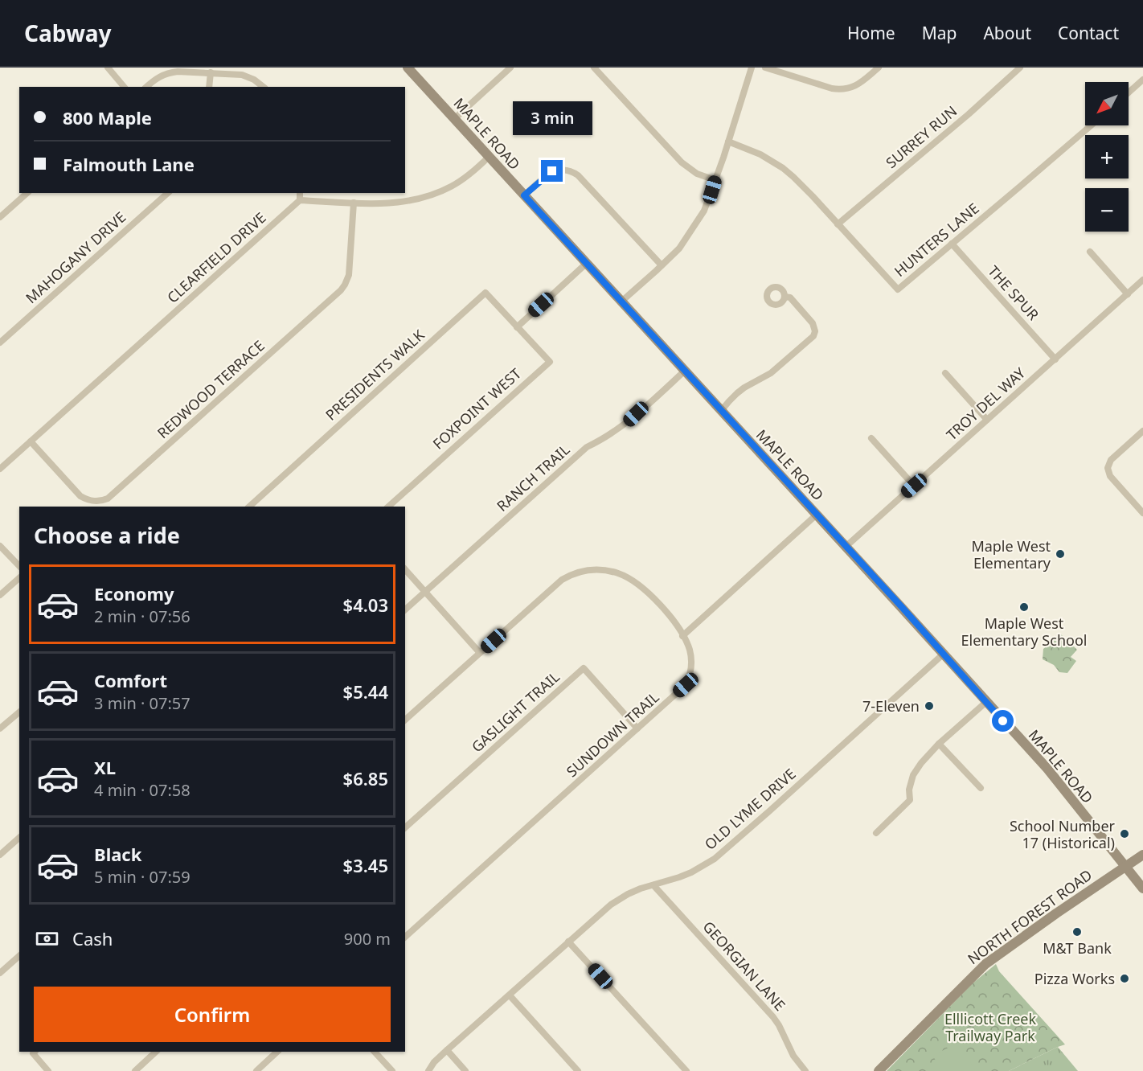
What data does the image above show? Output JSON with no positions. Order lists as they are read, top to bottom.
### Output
{
  "streets": {
    "main road": ["MAPLE ROAD", "NORTH FOREST ROAD"],
    "street": [
      "SURREY RUN",
      "HUNTERS LANE",
      "MAHOGANY DRIVE",
      "CLEARFIELD DRIVE",
      "THE SPUR",
      "PRESIDENTS WALK",
      "REDWOOD TERRACE",
      "TROY DEL WAY",
      "FOXPOINT WEST",
      "RANCH TRAIL",
      "GASLIGHT TRAIL",
      "SUNDOWN TRAIL",
      "OLD LYME DRIVE",
      "GEORGIAN LANE"
    ]
  },
  "crossings": [
    ["MAPLE ROAD", "TROY DEL WAY"],
    ["MAPLE ROAD", "RANCH TRAIL"],
    ["MAPLE ROAD", "OLD LYME DRIVE"],
    ["MAPLE ROAD", "NORTH FOREST ROAD"],
    ["SURREY RUN", "HUNTERS LANE"],
    ["HUNTERS LANE", "THE SPUR"],
    ["CLEARFIELD DRIVE", "REDWOOD TERRACE"],
    ["THE SPUR", "TROY DEL WAY"],
    ["PRESIDENTS WALK", "FOXPOINT WEST"],
    ["GASLIGHT TRAIL", "SUNDOWN TRAIL"],
    ["OLD LYME DRIVE", "GEORGIAN LANE"]
  ],
  "parks": ["Elllicott Creek Trailway Park"],
  "places": [
    "Maple West Elementary",
    "Maple West Elementary School",
    "7-Eleven",
    "School Number 17 (Historical)",
    "M&T Bank",
    "Pizza Works"
  ],
  "north": "bottom left",
  "page": {
    "header": "Cabway",
    "nav": [
      "Home",
      "Map",
      "About",
      "Contact"
    ],
    "map_buttons": ["+", "−"],
    "banner": ["800 Maple", "Falmouth Lane"],
    "bubble": "3 min",
    "heading": "Choose a ride",
    "list": [
      {
        "name": "Economy",
        "note": "2 min · 07:56",
        "value": "$4.03"
      },
      {
        "name": "Comfort",
        "note": "3 min · 07:57",
        "value": "$5.44"
      },
      {
        "name": "XL",
        "note": "4 min · 07:58",
        "value": "$6.85"
      },
      {
        "name": "Black",
        "note": "5 min · 07:59",
        "value": "$3.45"
      }
    ],
    "pay": ["Cash", "900 m"],
    "buttons": "Confirm"
  }
}
